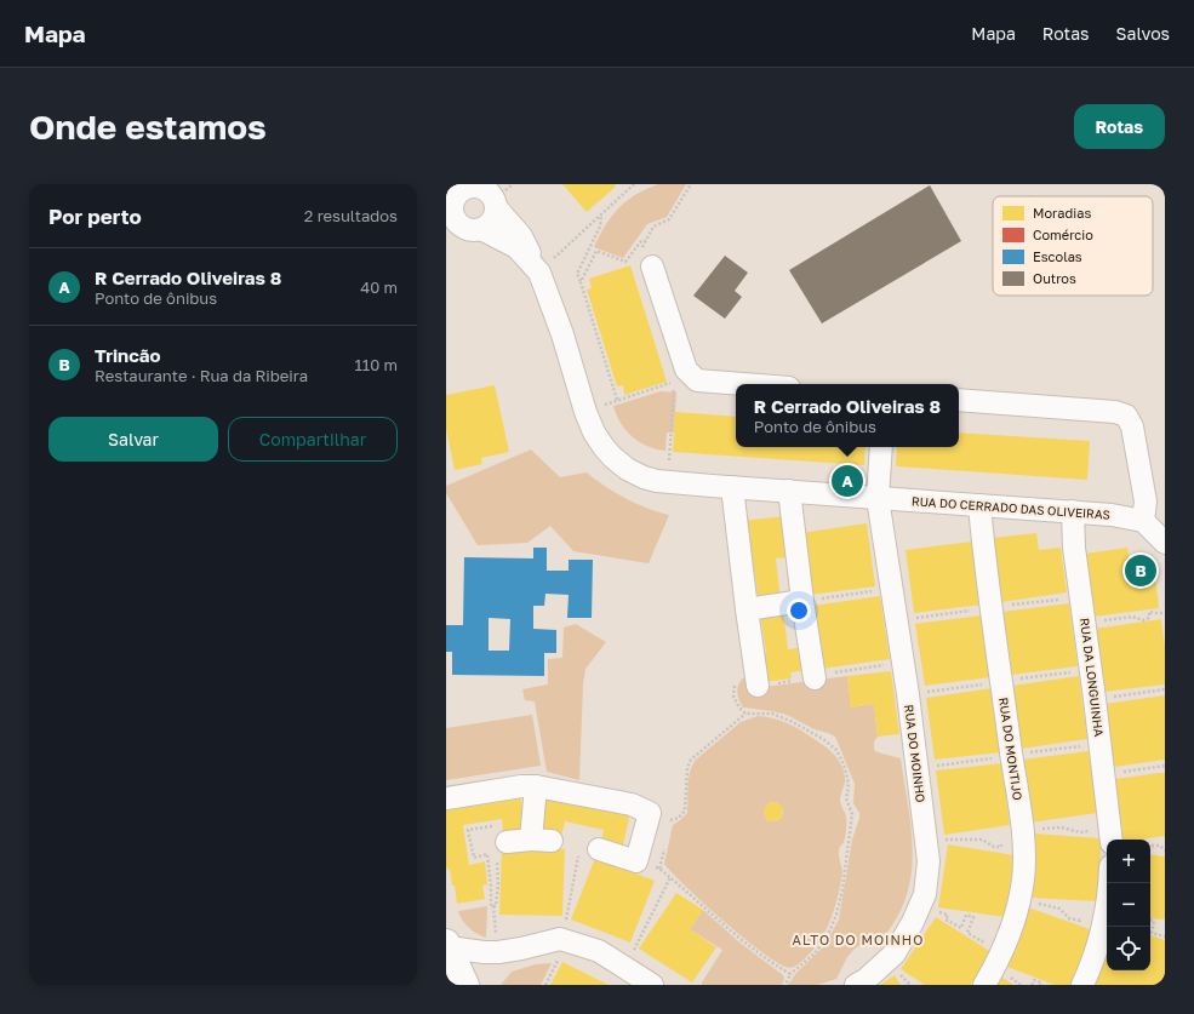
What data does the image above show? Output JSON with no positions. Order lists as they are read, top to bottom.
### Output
{
  "streets": {
    "street": [
      "RUA DO CERRADO DAS OLIVEIRAS",
      "RUA DA LONGUINHA",
      "RUA DO MONTIJO",
      "RUA DO MOINHO"
    ]
  },
  "crossings": [
    ["RUA DO CERRADO DAS OLIVEIRAS", "RUA DA LONGUINHA"],
    ["RUA DO CERRADO DAS OLIVEIRAS", "RUA DO MONTIJO"],
    ["RUA DO CERRADO DAS OLIVEIRAS", "RUA DO MOINHO"]
  ],
  "districts": ["ALTO DO MOINHO"],
  "legend": [
    "Moradias",
    "Comércio",
    "Escolas",
    "Outros"
  ],
  "page": {
    "header": "Mapa",
    "nav": ["Mapa", "Rotas", "Salvos"],
    "buttons": [
      "Rotas",
      ["Salvar", "Compartilhar"]
    ],
    "title": "Onde estamos",
    "heading": ["Por perto", "2 resultados"],
    "list": [
      {
        "mark": "A",
        "name": "R Cerrado Oliveiras 8",
        "note": "Ponto de ônibus",
        "value": "40 m"
      },
      {
        "mark": "B",
        "name": "Trincão",
        "note": "Restaurante · Rua da Ribeira",
        "value": "110 m"
      }
    ],
    "popup": ["R Cerrado Oliveiras 8", "Ponto de ônibus"],
    "pins": ["A", "B"],
    "map_buttons": ["+", "−"]
  }
}
